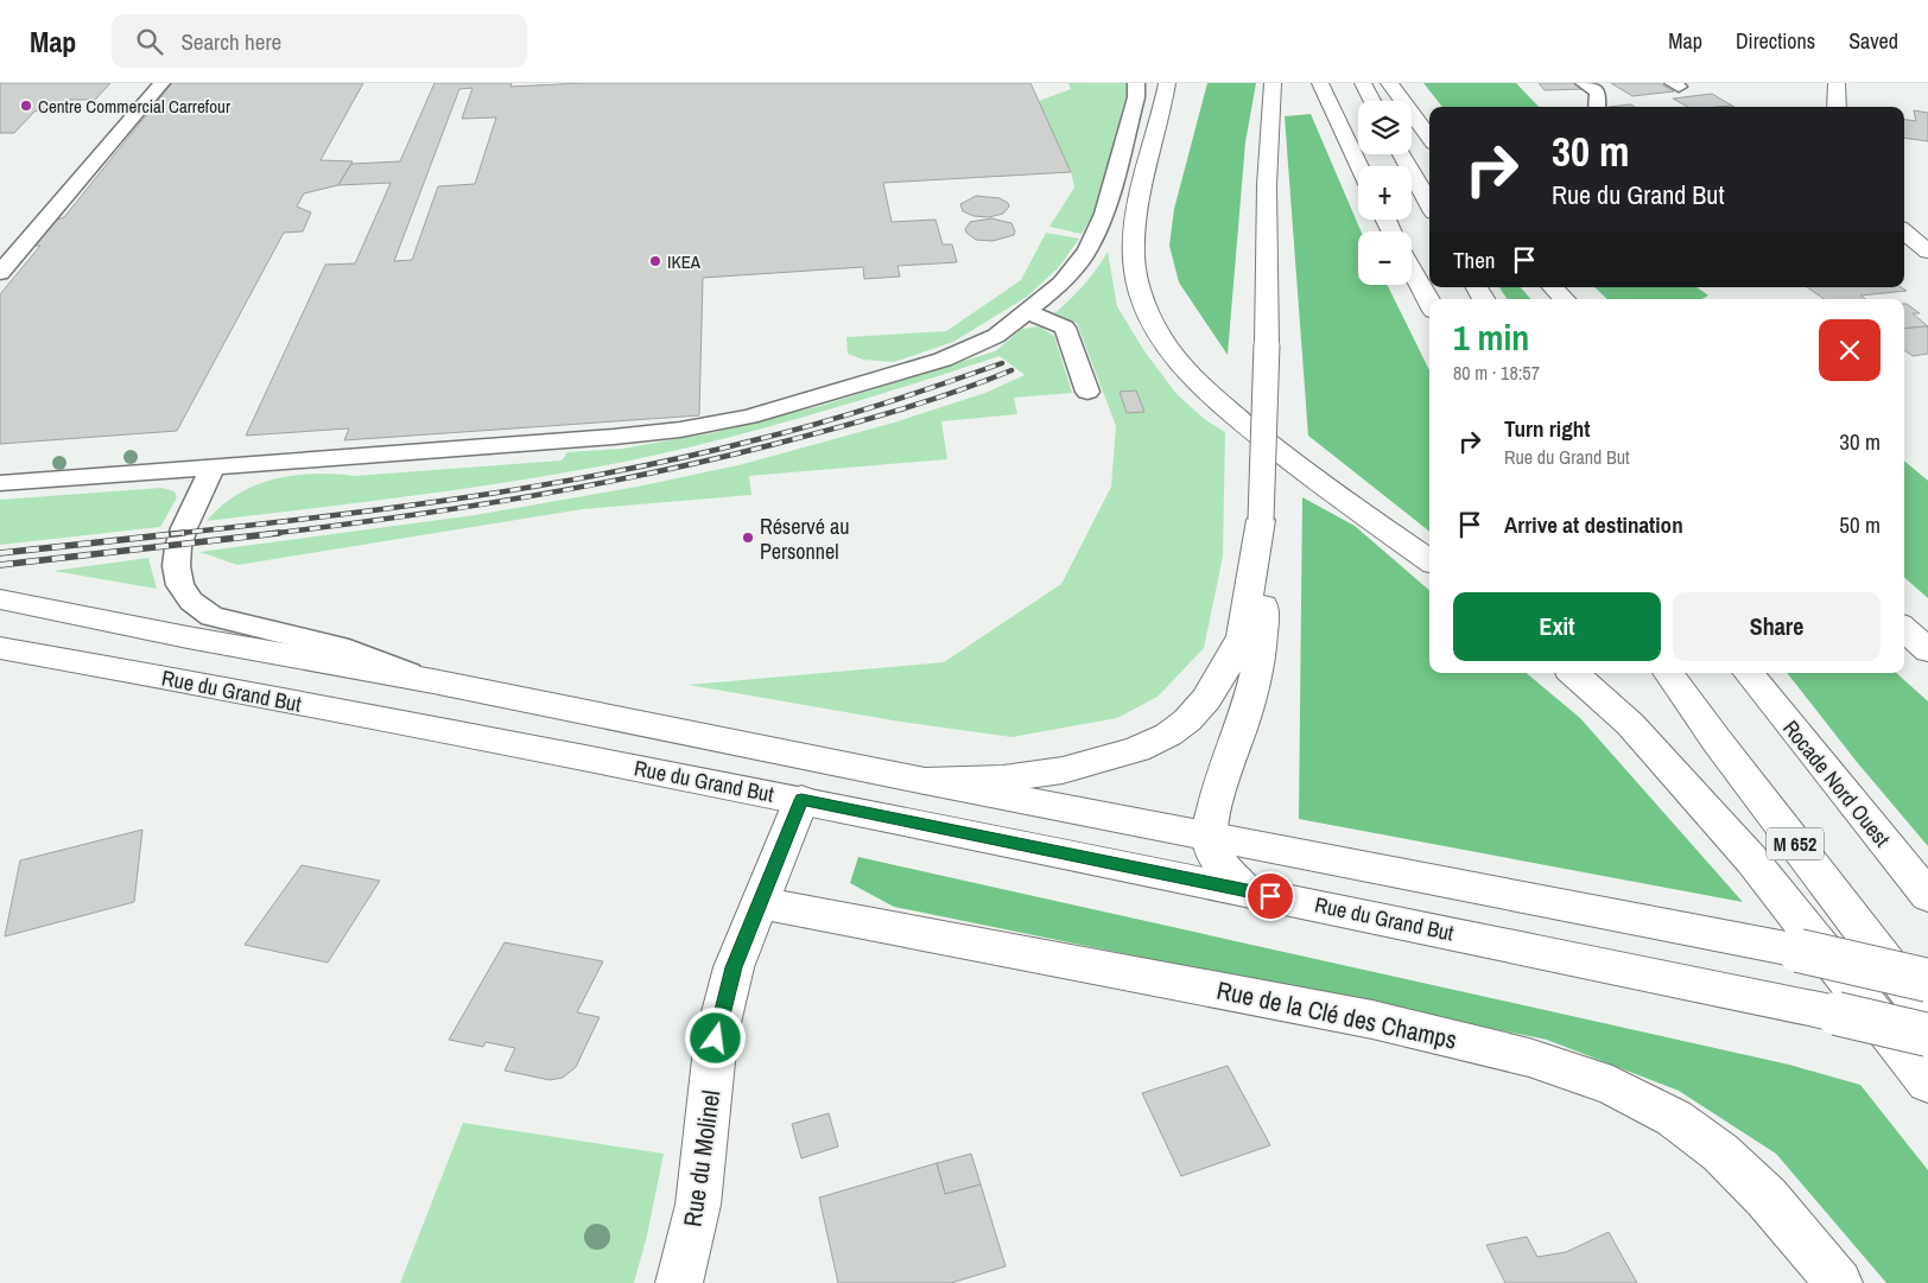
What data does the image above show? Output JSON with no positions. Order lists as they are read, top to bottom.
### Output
{
  "streets": {
    "main road": [
      "Rue du Grand But",
      "Rocade Nord Ouest",
      "M 652",
      "Rue de la Clé des Champs",
      "Rue du Molinel"
    ]
  },
  "crossings": [
    ["Rue du Grand But", "Rue du Molinel"],
    ["Rue de la Clé des Champs", "Rue du Molinel"]
  ],
  "places": ["Centre Commercial Carrefour", "IKEA", "Réservé au Personnel"],
  "page": {
    "header": "Map",
    "search": "Search here",
    "nav": ["Map", "Directions", "Saved"],
    "map_buttons": ["+", "−"],
    "turn": ["30 m", "Rue du Grand But"],
    "then": "Then",
    "heading": ["1 min", "80 m · 18:57"],
    "list": [
      {
        "name": "Turn right",
        "note": "Rue du Grand But",
        "value": "30 m"
      },
      {
        "name": "Arrive at destination",
        "value": "50 m"
      }
    ],
    "buttons": ["Exit", "Share"]
  }
}
